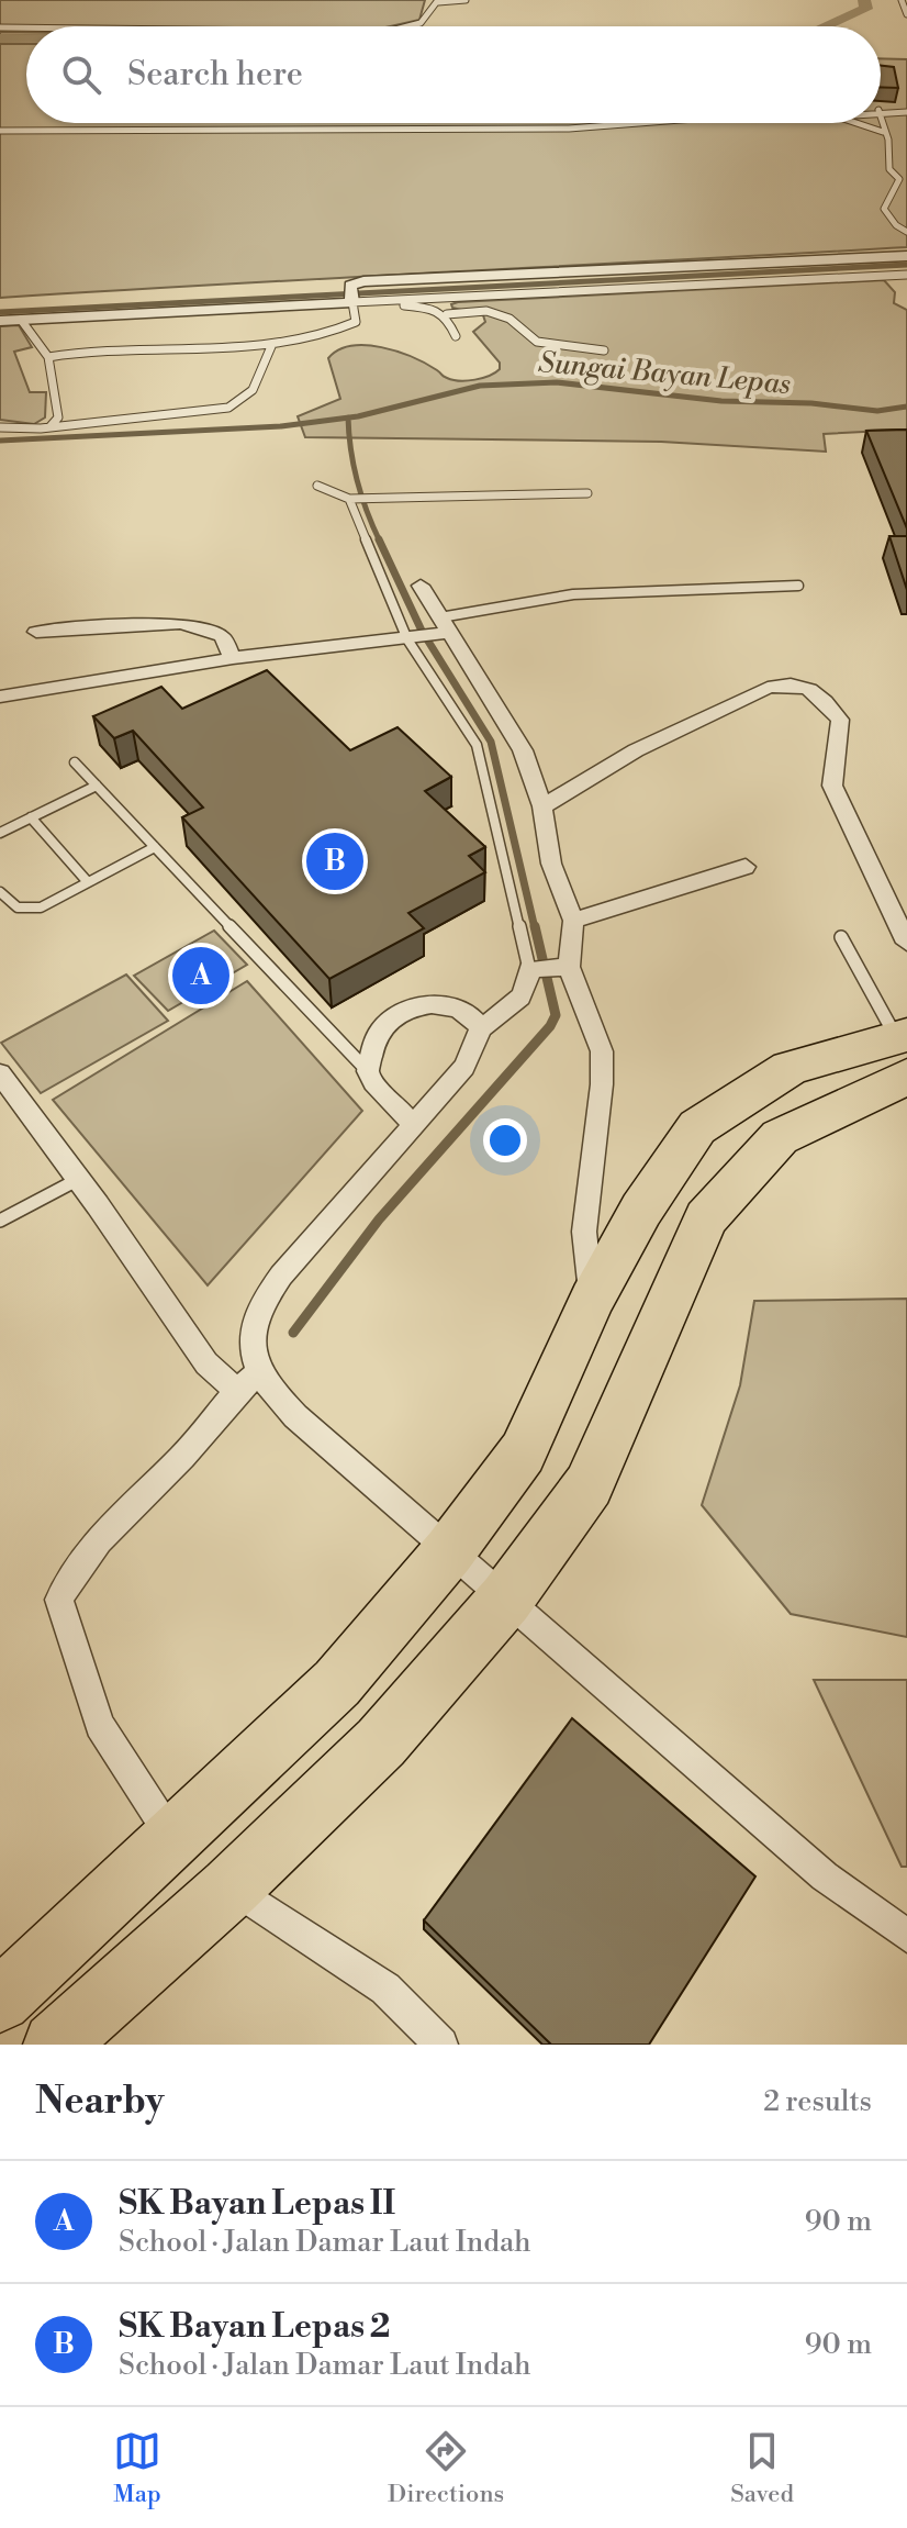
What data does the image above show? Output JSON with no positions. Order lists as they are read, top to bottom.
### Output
{
  "water": ["Sungai Bayan Lepas"],
  "page": {
    "search": "Search here",
    "pins": ["B", "A"],
    "heading": ["Nearby", "2 results"],
    "list": [
      {
        "mark": "A",
        "name": "SK Bayan Lepas II",
        "note": "School · Jalan Damar Laut Indah",
        "value": "90 m"
      },
      {
        "mark": "B",
        "name": "SK Bayan Lepas 2",
        "note": "School · Jalan Damar Laut Indah",
        "value": "90 m"
      }
    ],
    "nav": ["Map", "Directions", "Saved"]
  }
}
